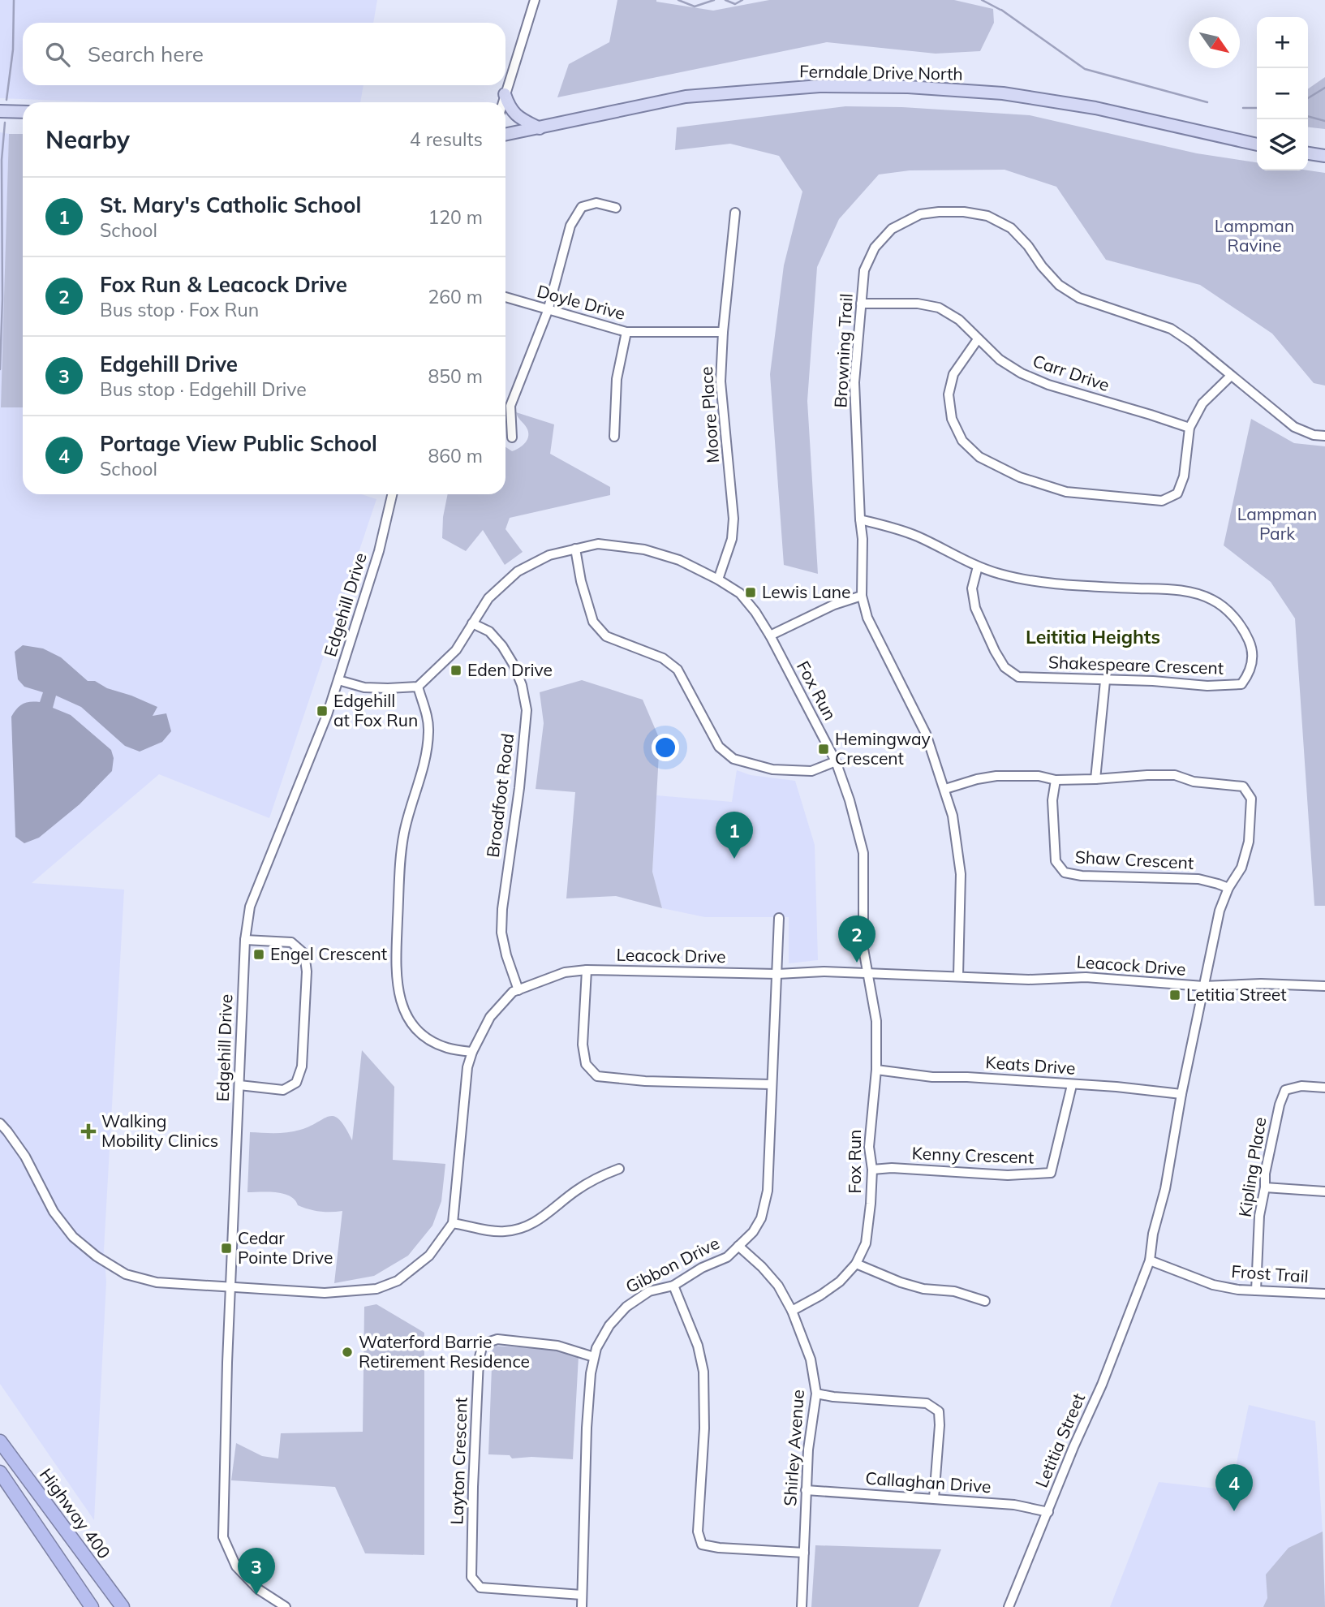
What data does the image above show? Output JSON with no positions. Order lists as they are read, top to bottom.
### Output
{
  "streets": {
    "highway": ["Highway 400"],
    "main road": ["Ferndale Drive North"],
    "street": [
      "Doyle Drive",
      "Browning Trail",
      "Carr Drive",
      "Moore Place",
      "Edgehill Drive",
      "Shakespeare Crescent",
      "Fox Run",
      "Broadfoot Road",
      "Shaw Crescent",
      "Leacock Drive",
      "Keats Drive",
      "Kenny Crescent",
      "Kipling Place",
      "Gibbon Drive",
      "Frost Trail",
      "Letitia Street",
      "Shirley Avenue",
      "Layton Crescent",
      "Callaghan Drive"
    ]
  },
  "crossings": [
    ["Doyle Drive", "Moore Place"],
    ["Browning Trail", "Carr Drive"],
    ["Browning Trail", "Shakespeare Crescent"],
    ["Browning Trail", "Leacock Drive"],
    ["Browning Trail", "Letitia Street"],
    ["Moore Place", "Fox Run"],
    ["Fox Run", "Broadfoot Road"],
    ["Fox Run", "Leacock Drive"],
    ["Fox Run", "Keats Drive"],
    ["Fox Run", "Kenny Crescent"],
    ["Fox Run", "Shirley Avenue"],
    ["Broadfoot Road", "Leacock Drive"],
    ["Shaw Crescent", "Letitia Street"],
    ["Leacock Drive", "Gibbon Drive"],
    ["Leacock Drive", "Letitia Street"],
    ["Keats Drive", "Kenny Crescent"],
    ["Keats Drive", "Letitia Street"],
    ["Kipling Place", "Frost Trail"],
    ["Gibbon Drive", "Shirley Avenue"],
    ["Gibbon Drive", "Layton Crescent"],
    ["Frost Trail", "Letitia Street"],
    ["Letitia Street", "Callaghan Drive"],
    ["Shirley Avenue", "Callaghan Drive"]
  ],
  "districts": ["Leititia Heights"],
  "parks": ["Lampman Ravine", "Lampman Park"],
  "places": {
    "transit": [
      "Lewis Lane",
      "Eden Drive",
      "Edgehill at Fox Run",
      "Hemingway Crescent",
      "Engel Crescent",
      "Letitia Street",
      "Cedar Pointe Drive"
    ],
    "health": ["Walking Mobility Clinics"],
    "other": ["Waterford Barrie Retirement Residence"]
  },
  "north": "bottom right",
  "page": {
    "map_buttons": ["+", "−"],
    "search": "Search here",
    "heading": ["Nearby", "4 results"],
    "list": [
      {
        "mark": "1",
        "name": "St. Mary's Catholic School",
        "note": "School",
        "value": "120 m"
      },
      {
        "mark": "2",
        "name": "Fox Run & Leacock Drive",
        "note": "Bus stop · Fox Run",
        "value": "260 m"
      },
      {
        "mark": "3",
        "name": "Edgehill Drive",
        "note": "Bus stop · Edgehill Drive",
        "value": "850 m"
      },
      {
        "mark": "4",
        "name": "Portage View Public School",
        "note": "School",
        "value": "860 m"
      }
    ],
    "pins": [
      "1",
      "2",
      "4",
      "3"
    ]
  }
}
